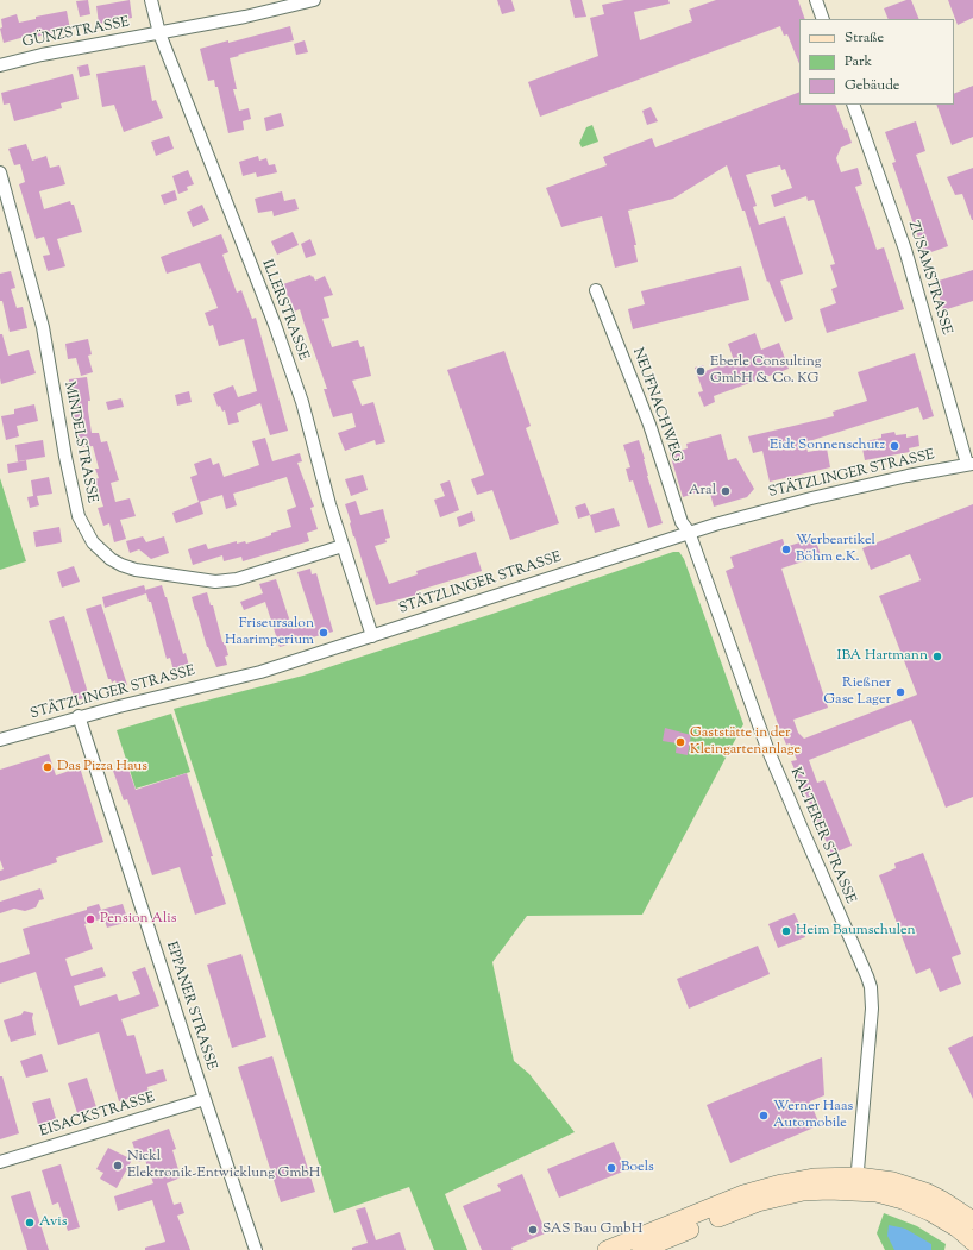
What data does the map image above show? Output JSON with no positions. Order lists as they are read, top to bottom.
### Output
{
  "streets": {
    "street": [
      "GÜNZSTRASSE",
      "ZUSAMSTRASSE",
      "ILLERSTRASSE",
      "NEUFNACHWEG",
      "MINDELSTRASSE",
      "STÄTZLINGER STRASSE",
      "KALTERER STRASSE",
      "EPPANER STRASSE",
      "EISACKSTRASSE"
    ]
  },
  "crossings": [
    ["GÜNZSTRASSE", "ILLERSTRASSE"],
    ["ZUSAMSTRASSE", "STÄTZLINGER STRASSE"],
    ["ILLERSTRASSE", "MINDELSTRASSE"],
    ["ILLERSTRASSE", "STÄTZLINGER STRASSE"],
    ["NEUFNACHWEG", "STÄTZLINGER STRASSE"],
    ["NEUFNACHWEG", "KALTERER STRASSE"],
    ["STÄTZLINGER STRASSE", "KALTERER STRASSE"],
    ["STÄTZLINGER STRASSE", "EPPANER STRASSE"],
    ["EPPANER STRASSE", "EISACKSTRASSE"]
  ],
  "places": [
    "Eberle Consulting GmbH & Co. KG",
    "Eidt Sonnenschutz",
    "Aral",
    "Werbeartikel Böhm e.K.",
    "Friseursalon Haarimperium",
    "IBA Hartmann",
    "Rießner Gase Lager",
    "Gaststätte in der Kleingartenanlage",
    "Das Pizza Haus",
    "Pension Alis",
    "Heim Baumschulen",
    "Werner Haas Automobile",
    "Nickl Elektronik-Entwicklung GmbH",
    "Boels",
    "Avis",
    "SAS Bau GmbH"
  ],
  "legend": ["Straße", "Park", "Gebäude"]
}
